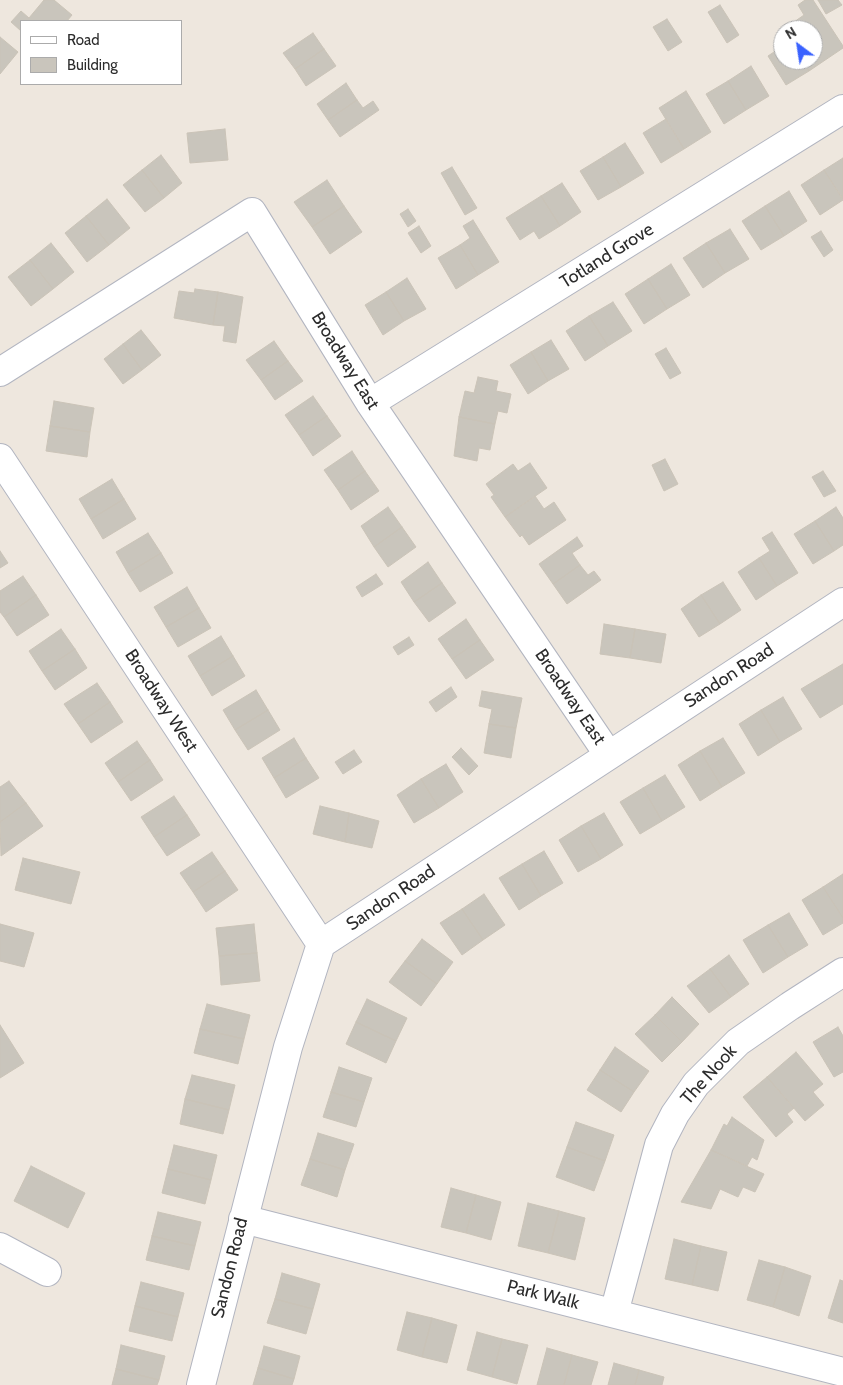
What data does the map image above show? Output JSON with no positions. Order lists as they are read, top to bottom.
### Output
{
  "streets": {
    "street": [
      "Totland Grove",
      "Broadway East",
      "Sandon Road",
      "Broadway West",
      "The Nook",
      "Park Walk"
    ]
  },
  "crossings": [
    ["Totland Grove", "Broadway East"],
    ["Broadway East", "Sandon Road"],
    ["Sandon Road", "Broadway West"],
    ["Sandon Road", "Park Walk"],
    ["The Nook", "Park Walk"]
  ],
  "legend": ["Road", "Building"],
  "north": "top left"
}
